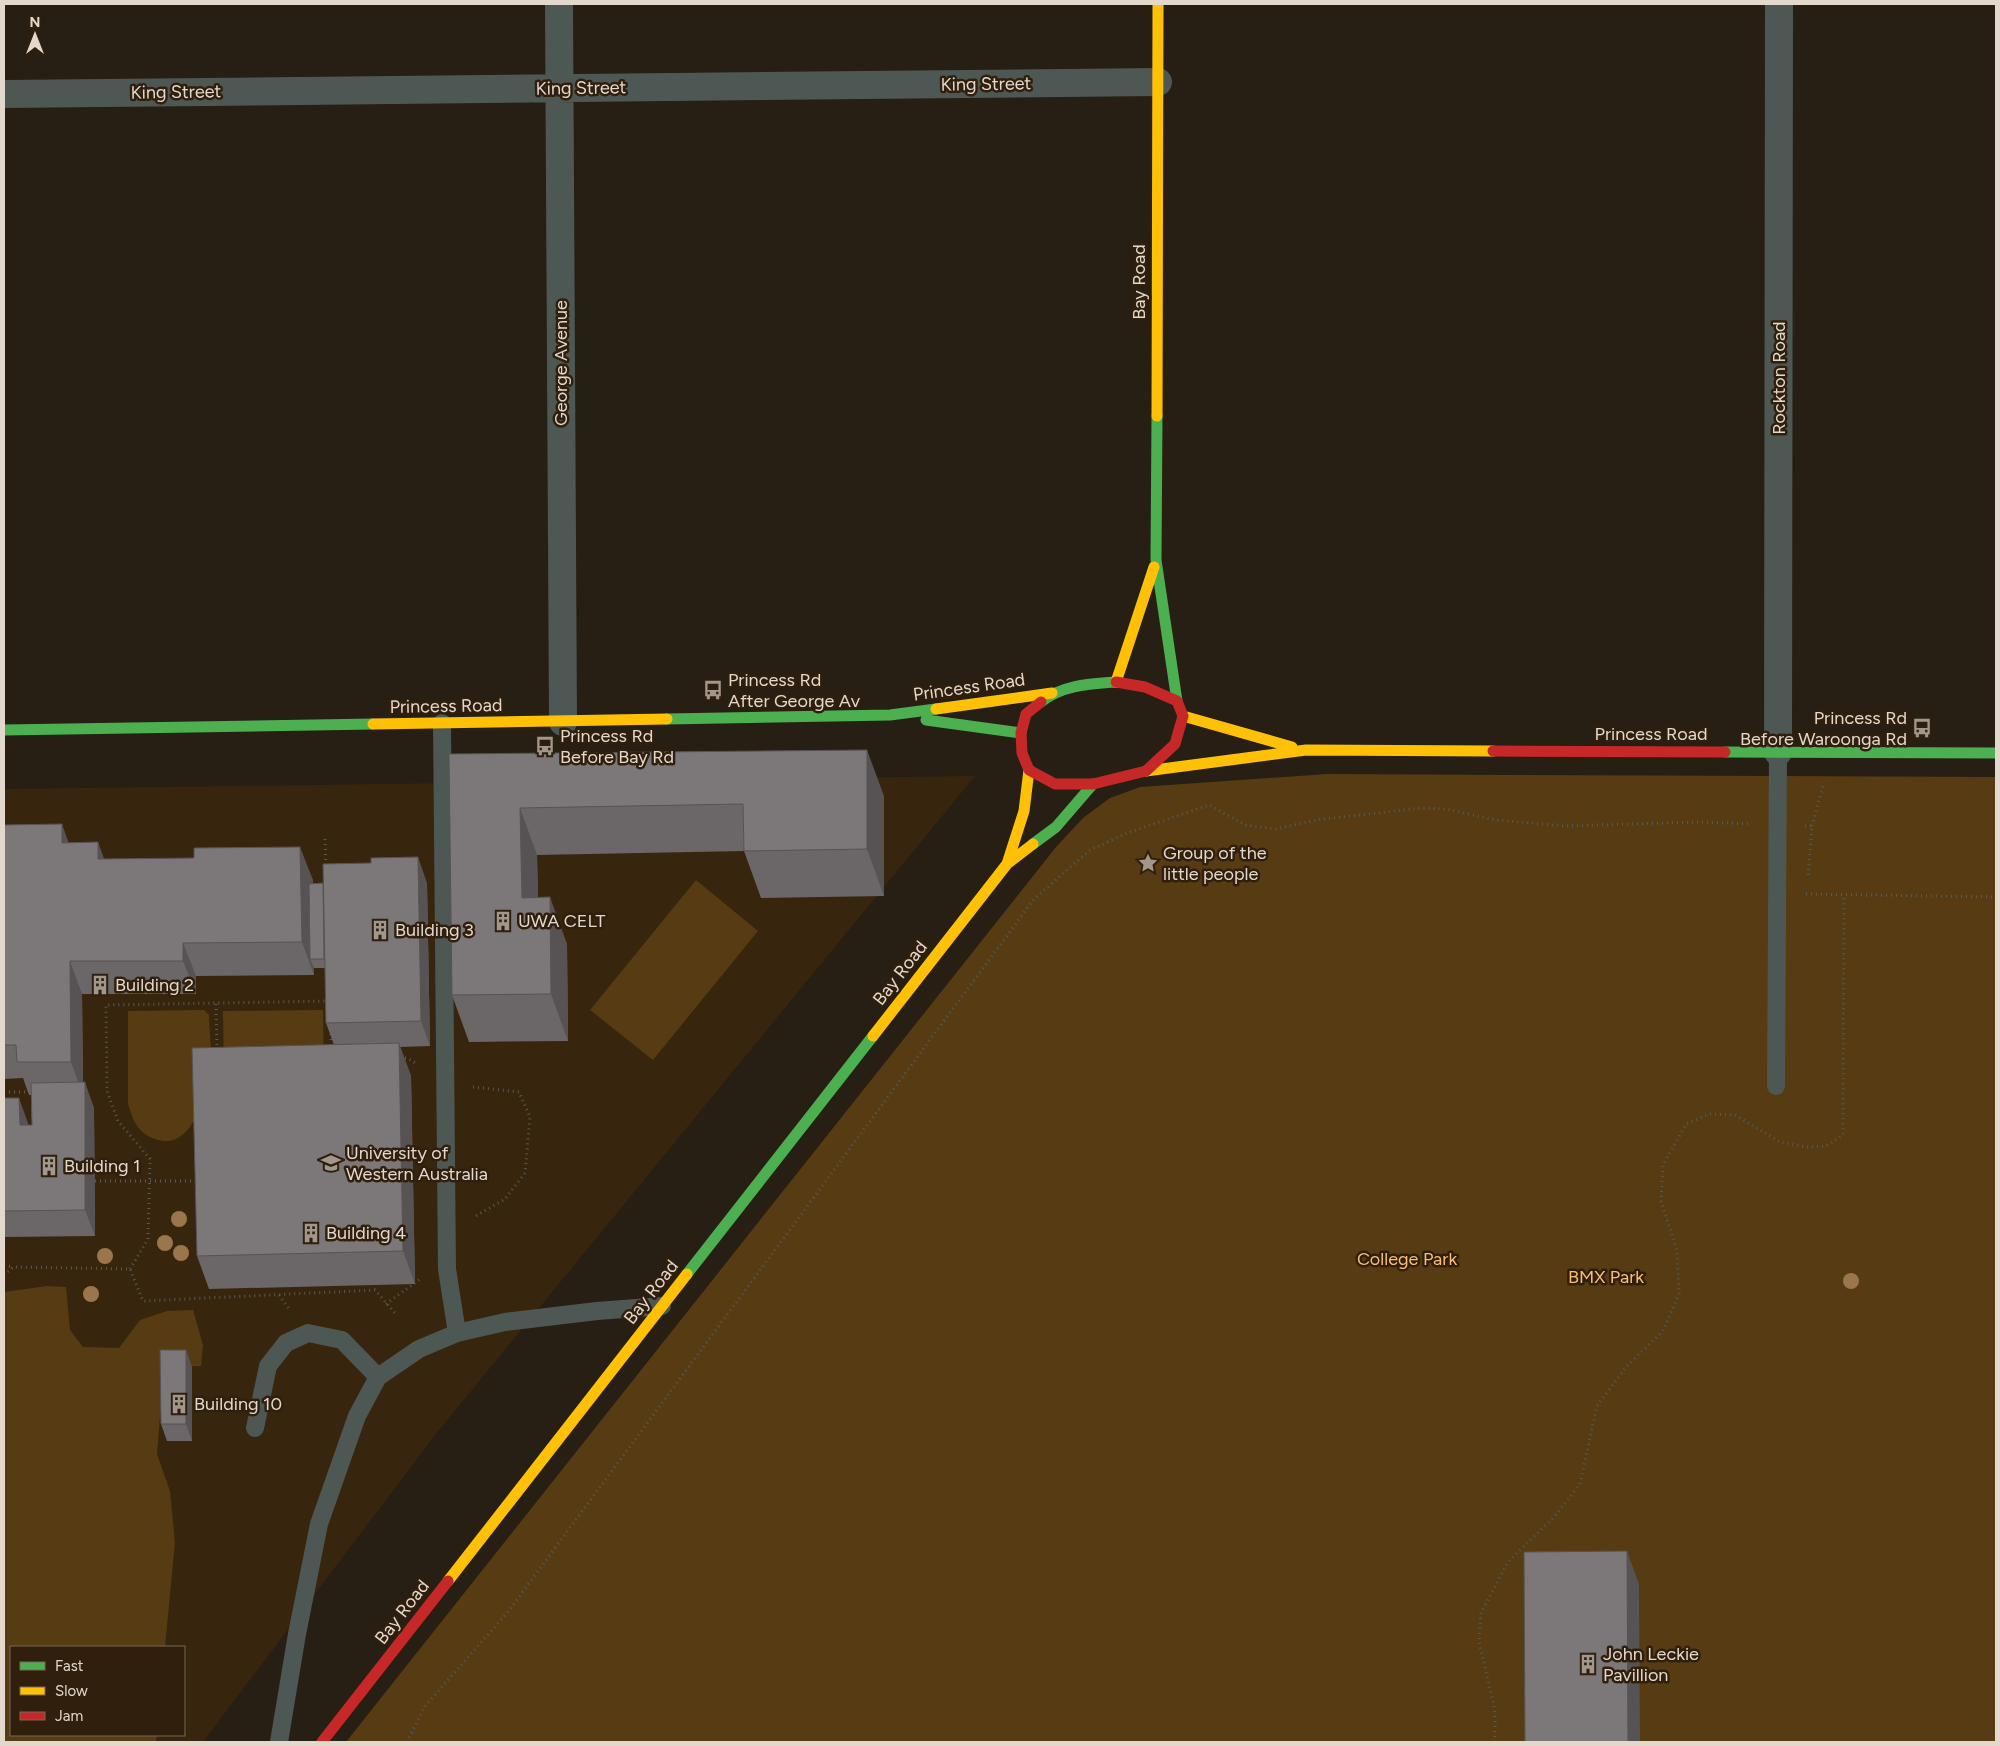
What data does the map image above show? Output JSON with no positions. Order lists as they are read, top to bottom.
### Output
{
  "streets": {
    "street": [
      "King Street",
      "Bay Road",
      "George Avenue",
      "Rockton Road",
      "Princess Road"
    ]
  },
  "crossings": [
    ["King Street", "Bay Road"],
    ["King Street", "George Avenue"],
    ["Bay Road", "Princess Road"],
    ["George Avenue", "Princess Road"],
    ["Rockton Road", "Princess Road"]
  ],
  "parks": ["College Park", "BMX Park"],
  "places": {
    "bus stop": ["Princess Rd After George Av", "Princess Rd Before Waroonga Rd", "Princess Rd Before Bay Rd"],
    "place": ["Group of the little people"],
    "building": [
      "UWA CELT",
      "Building 3",
      "Building 2",
      "Building 1",
      "Building 4",
      "Building 10",
      "John Leckie Pavillion"
    ],
    "school or university": ["University of Western Australia"]
  },
  "legend": ["Fast", "Slow", "Jam"],
  "north": "top"
}
